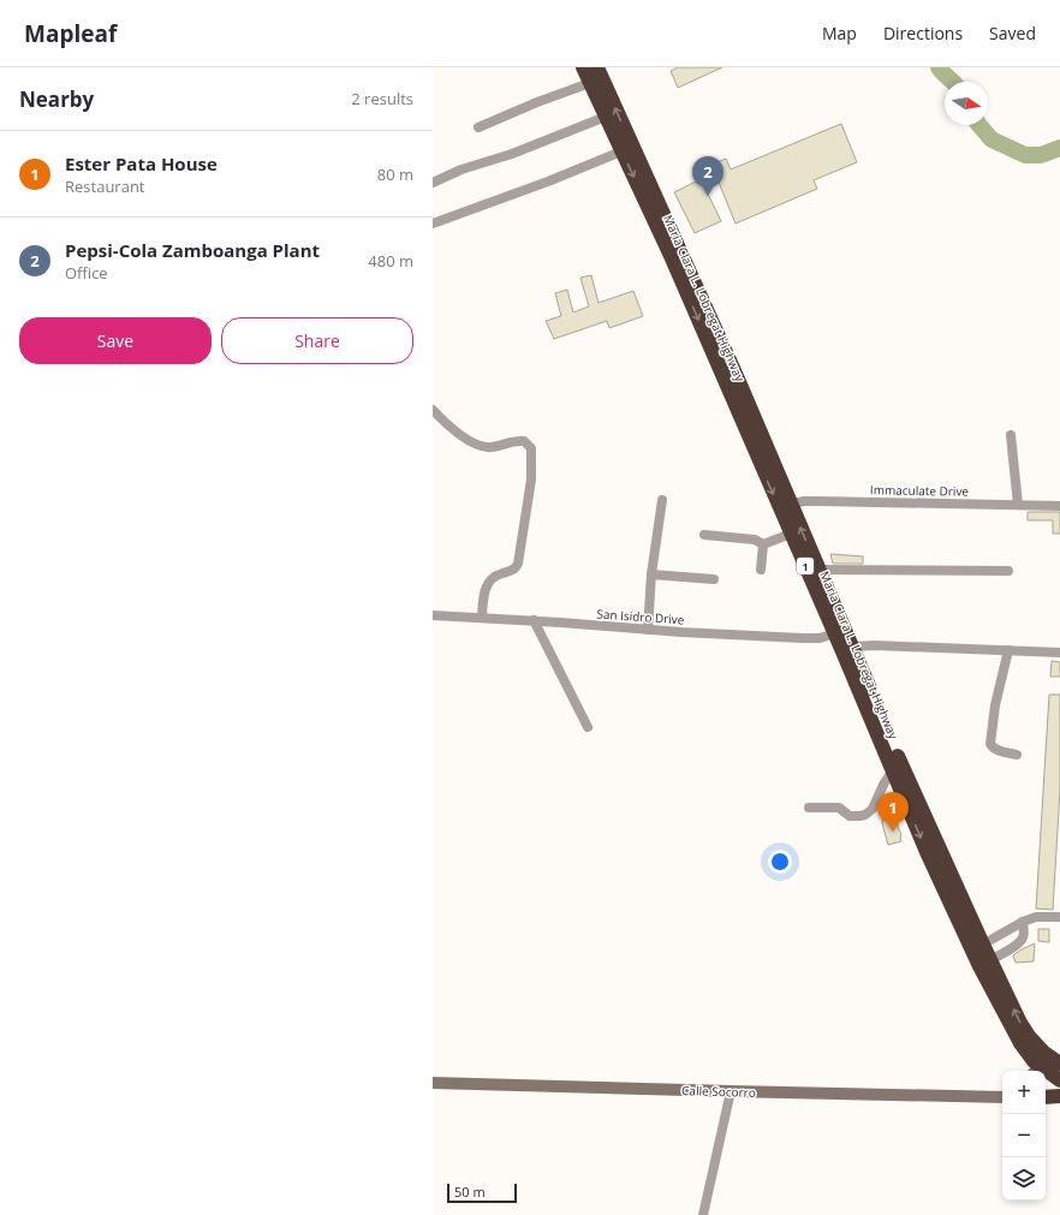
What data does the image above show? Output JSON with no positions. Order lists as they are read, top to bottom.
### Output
{
  "streets": {
    "highway": ["Maria Clara L. Lobregat Highway", "1"],
    "street": ["Immaculate Drive", "San Isidro Drive", "Calle Socorro"]
  },
  "crossings": [
    ["Maria Clara L. Lobregat Highway", "Immaculate Drive"],
    ["Maria Clara L. Lobregat Highway", "San Isidro Drive"]
  ],
  "scale_bar": "50 m",
  "north": "right",
  "page": {
    "header": "Mapleaf",
    "nav": ["Map", "Directions", "Saved"],
    "heading": ["Nearby", "2 results"],
    "list": [
      {
        "mark": "1",
        "name": "Ester Pata House",
        "note": "Restaurant",
        "value": "80 m"
      },
      {
        "mark": "2",
        "name": "Pepsi-Cola Zamboanga Plant",
        "note": "Office",
        "value": "480 m"
      }
    ],
    "pins": ["2", "1"],
    "buttons": ["Save", "Share"],
    "map_buttons": ["+", "−"],
    "scale": "50 m"
  }
}
